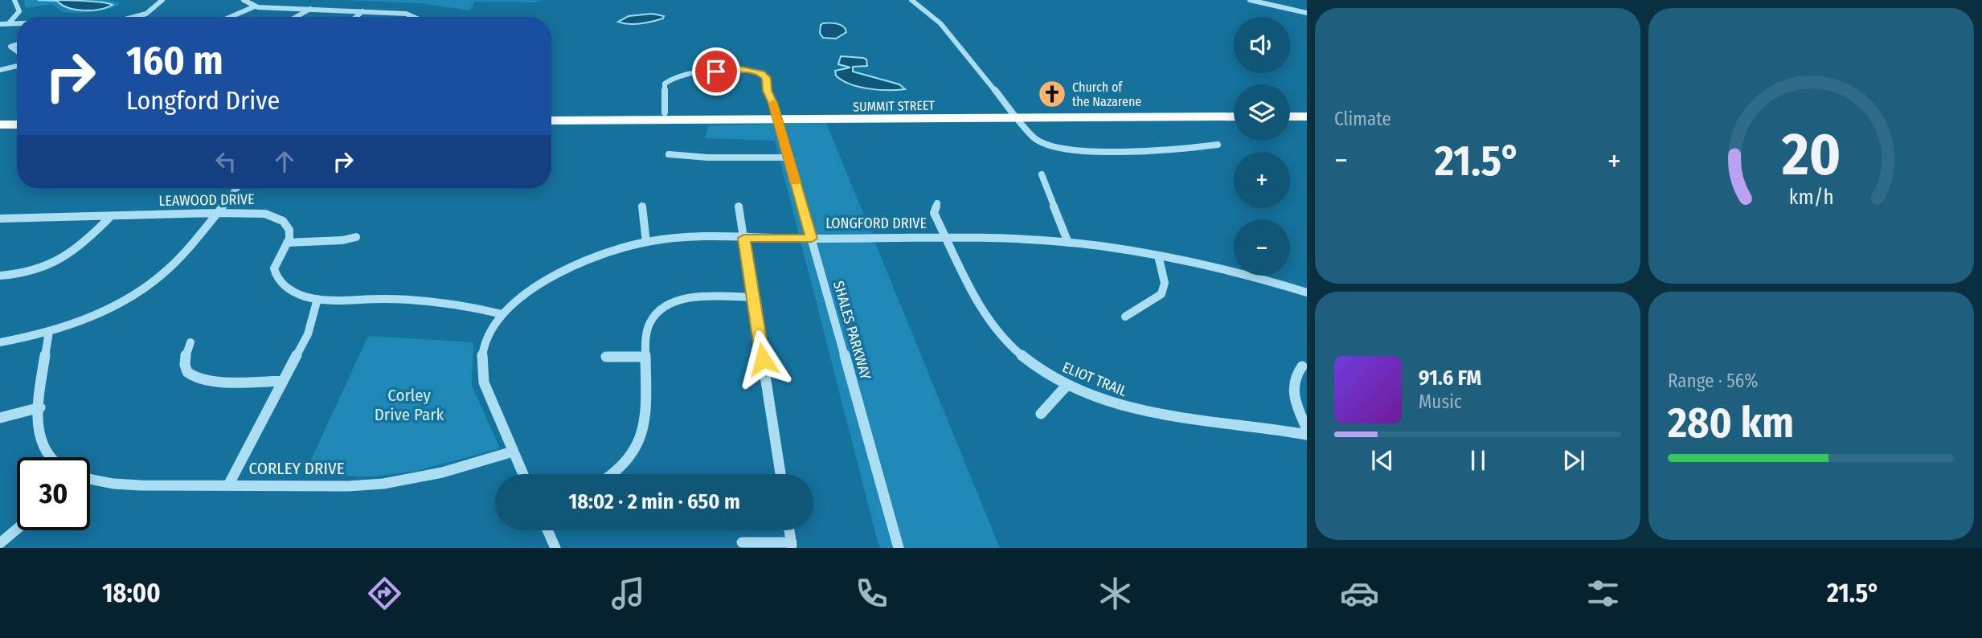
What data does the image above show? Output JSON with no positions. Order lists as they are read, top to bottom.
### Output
{
  "streets": {
    "main road": ["SUMMIT STREET"],
    "street": [
      "LEAWOOD DRIVE",
      "LONGFORD DRIVE",
      "SHALES PARKWAY",
      "ELIOT TRAIL",
      "CORLEY DRIVE"
    ]
  },
  "crossings": [
    ["SUMMIT STREET", "SHALES PARKWAY"],
    ["LONGFORD DRIVE", "SHALES PARKWAY"],
    ["LONGFORD DRIVE", "ELIOT TRAIL"],
    ["LONGFORD DRIVE", "CORLEY DRIVE"]
  ],
  "parks": ["Corley Drive Park"],
  "places": {
    "church": ["Church of the Nazarene"]
  },
  "page": {
    "tile": [
      "Climate",
      ["Range · 56%", "280 km"]
    ],
    "map_buttons": ["+", "−"],
    "turn": ["160 m", "Longford Drive"],
    "heat": ["−", "21.5°", "+"],
    "song": ["91.6 FM", "Music"],
    "limit": "30",
    "trip": "18:02 · 2 min · 650 m",
    "tabs": ["18:00", "21.5°"],
    "gauge": ["20", "km/h"]
  }
}
